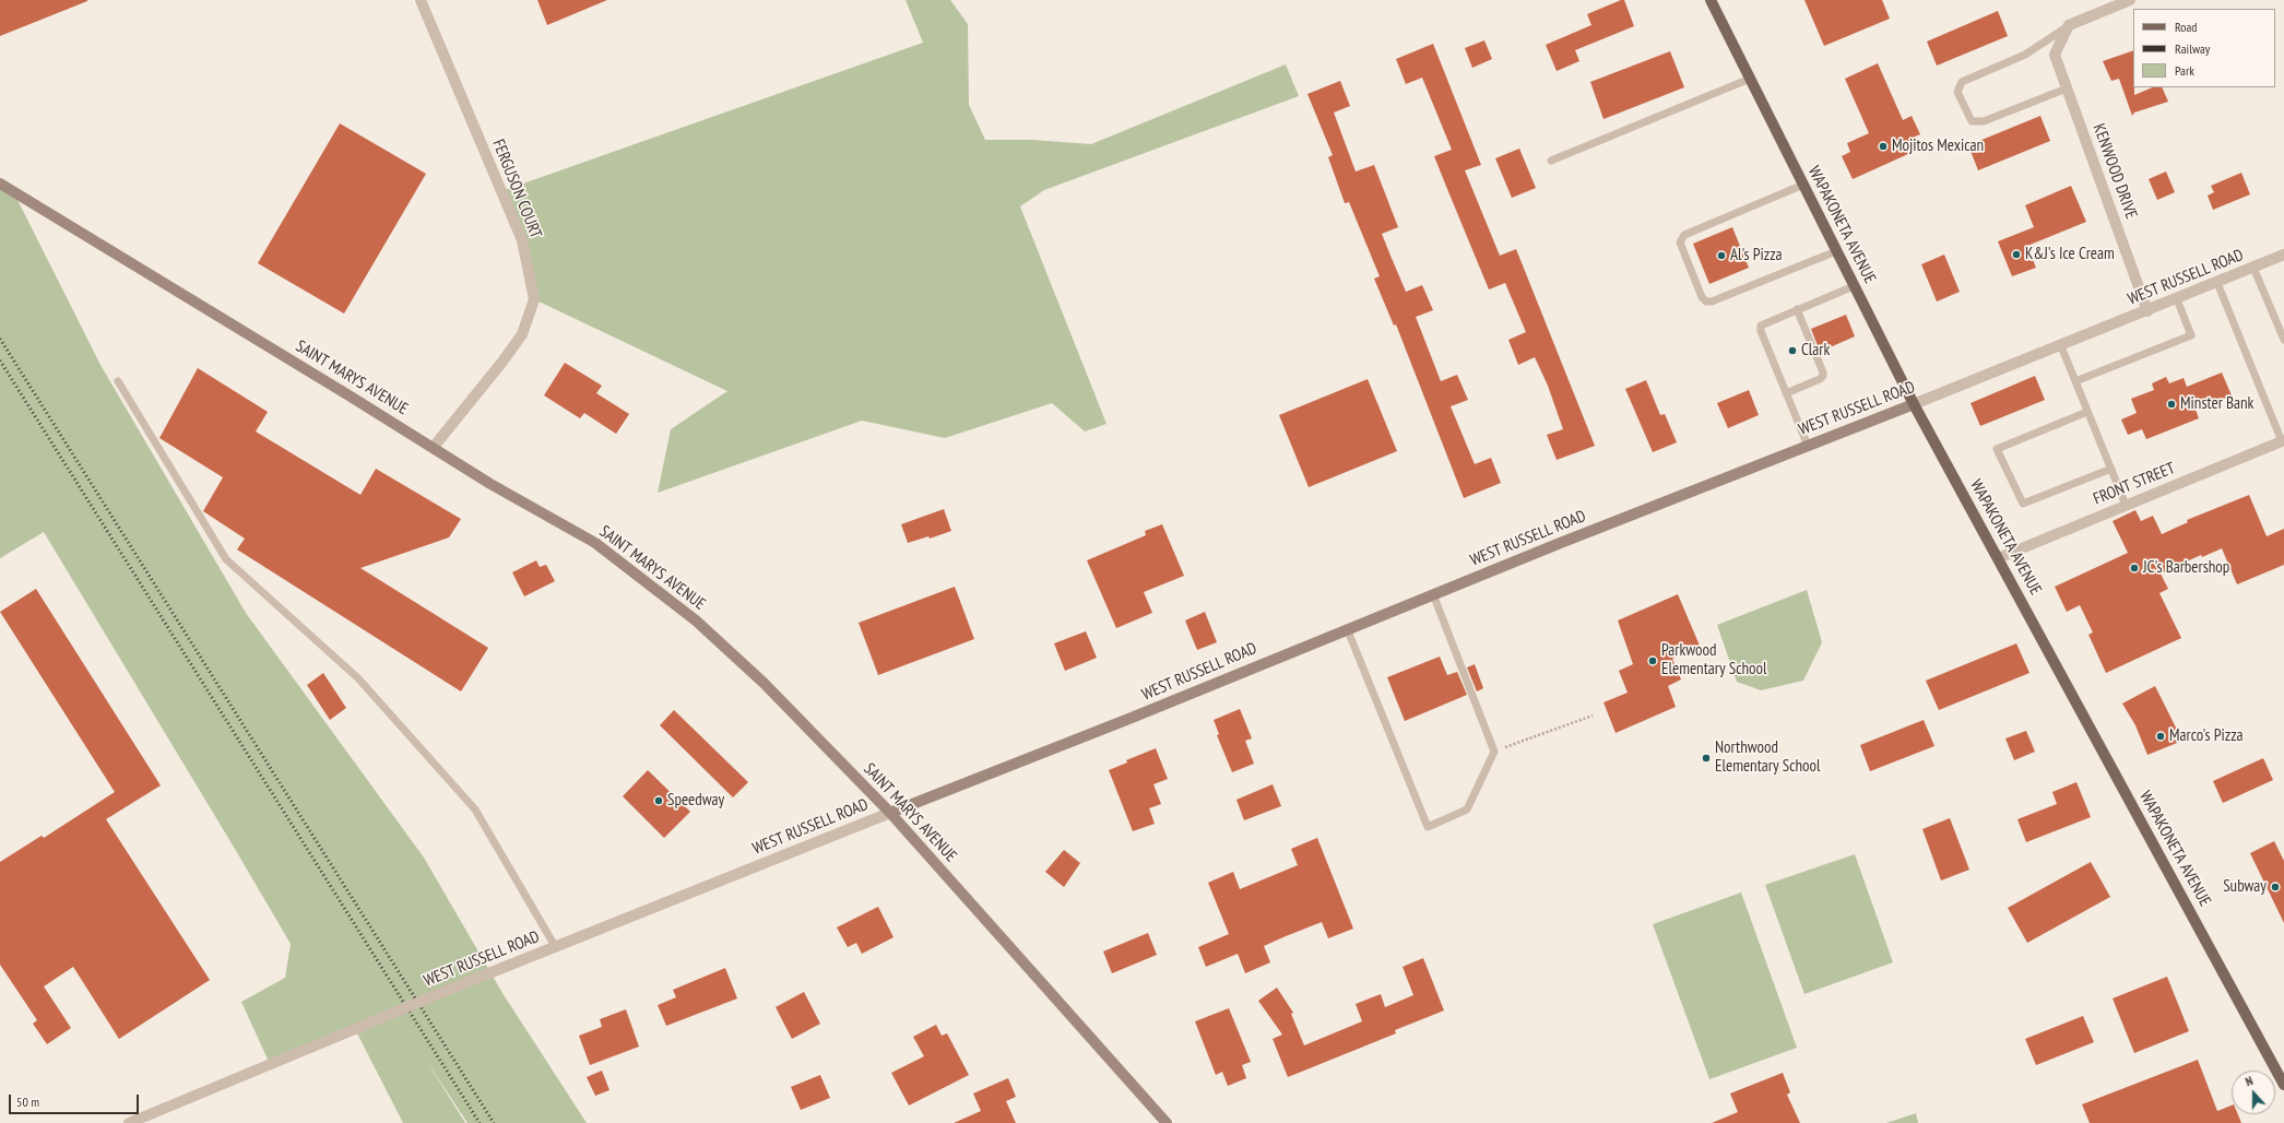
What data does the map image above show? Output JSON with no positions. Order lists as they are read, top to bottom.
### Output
{
  "streets": {
    "main road": ["WAPAKONETA AVENUE", "WEST RUSSELL ROAD", "SAINT MARYS AVENUE"],
    "street": ["KENWOOD DRIVE", "FERGUSON COURT", "FRONT STREET"]
  },
  "crossings": [
    ["KENWOOD DRIVE", "WEST RUSSELL ROAD"],
    ["FERGUSON COURT", "SAINT MARYS AVENUE"],
    ["WAPAKONETA AVENUE", "WEST RUSSELL ROAD"],
    ["WAPAKONETA AVENUE", "FRONT STREET"],
    ["WEST RUSSELL ROAD", "SAINT MARYS AVENUE"]
  ],
  "places": [
    "Mojitos Mexican",
    "K&J's Ice Cream",
    "Al's Pizza",
    "Clark",
    "Minster Bank",
    "JC's Barbershop",
    "Parkwood Elementary School",
    "Marco's Pizza",
    "Northwood Elementary School",
    "Speedway",
    "Subway"
  ],
  "legend": ["Road", "Railway", "Park"],
  "scale_bar": "50 m",
  "north": "top"
}
